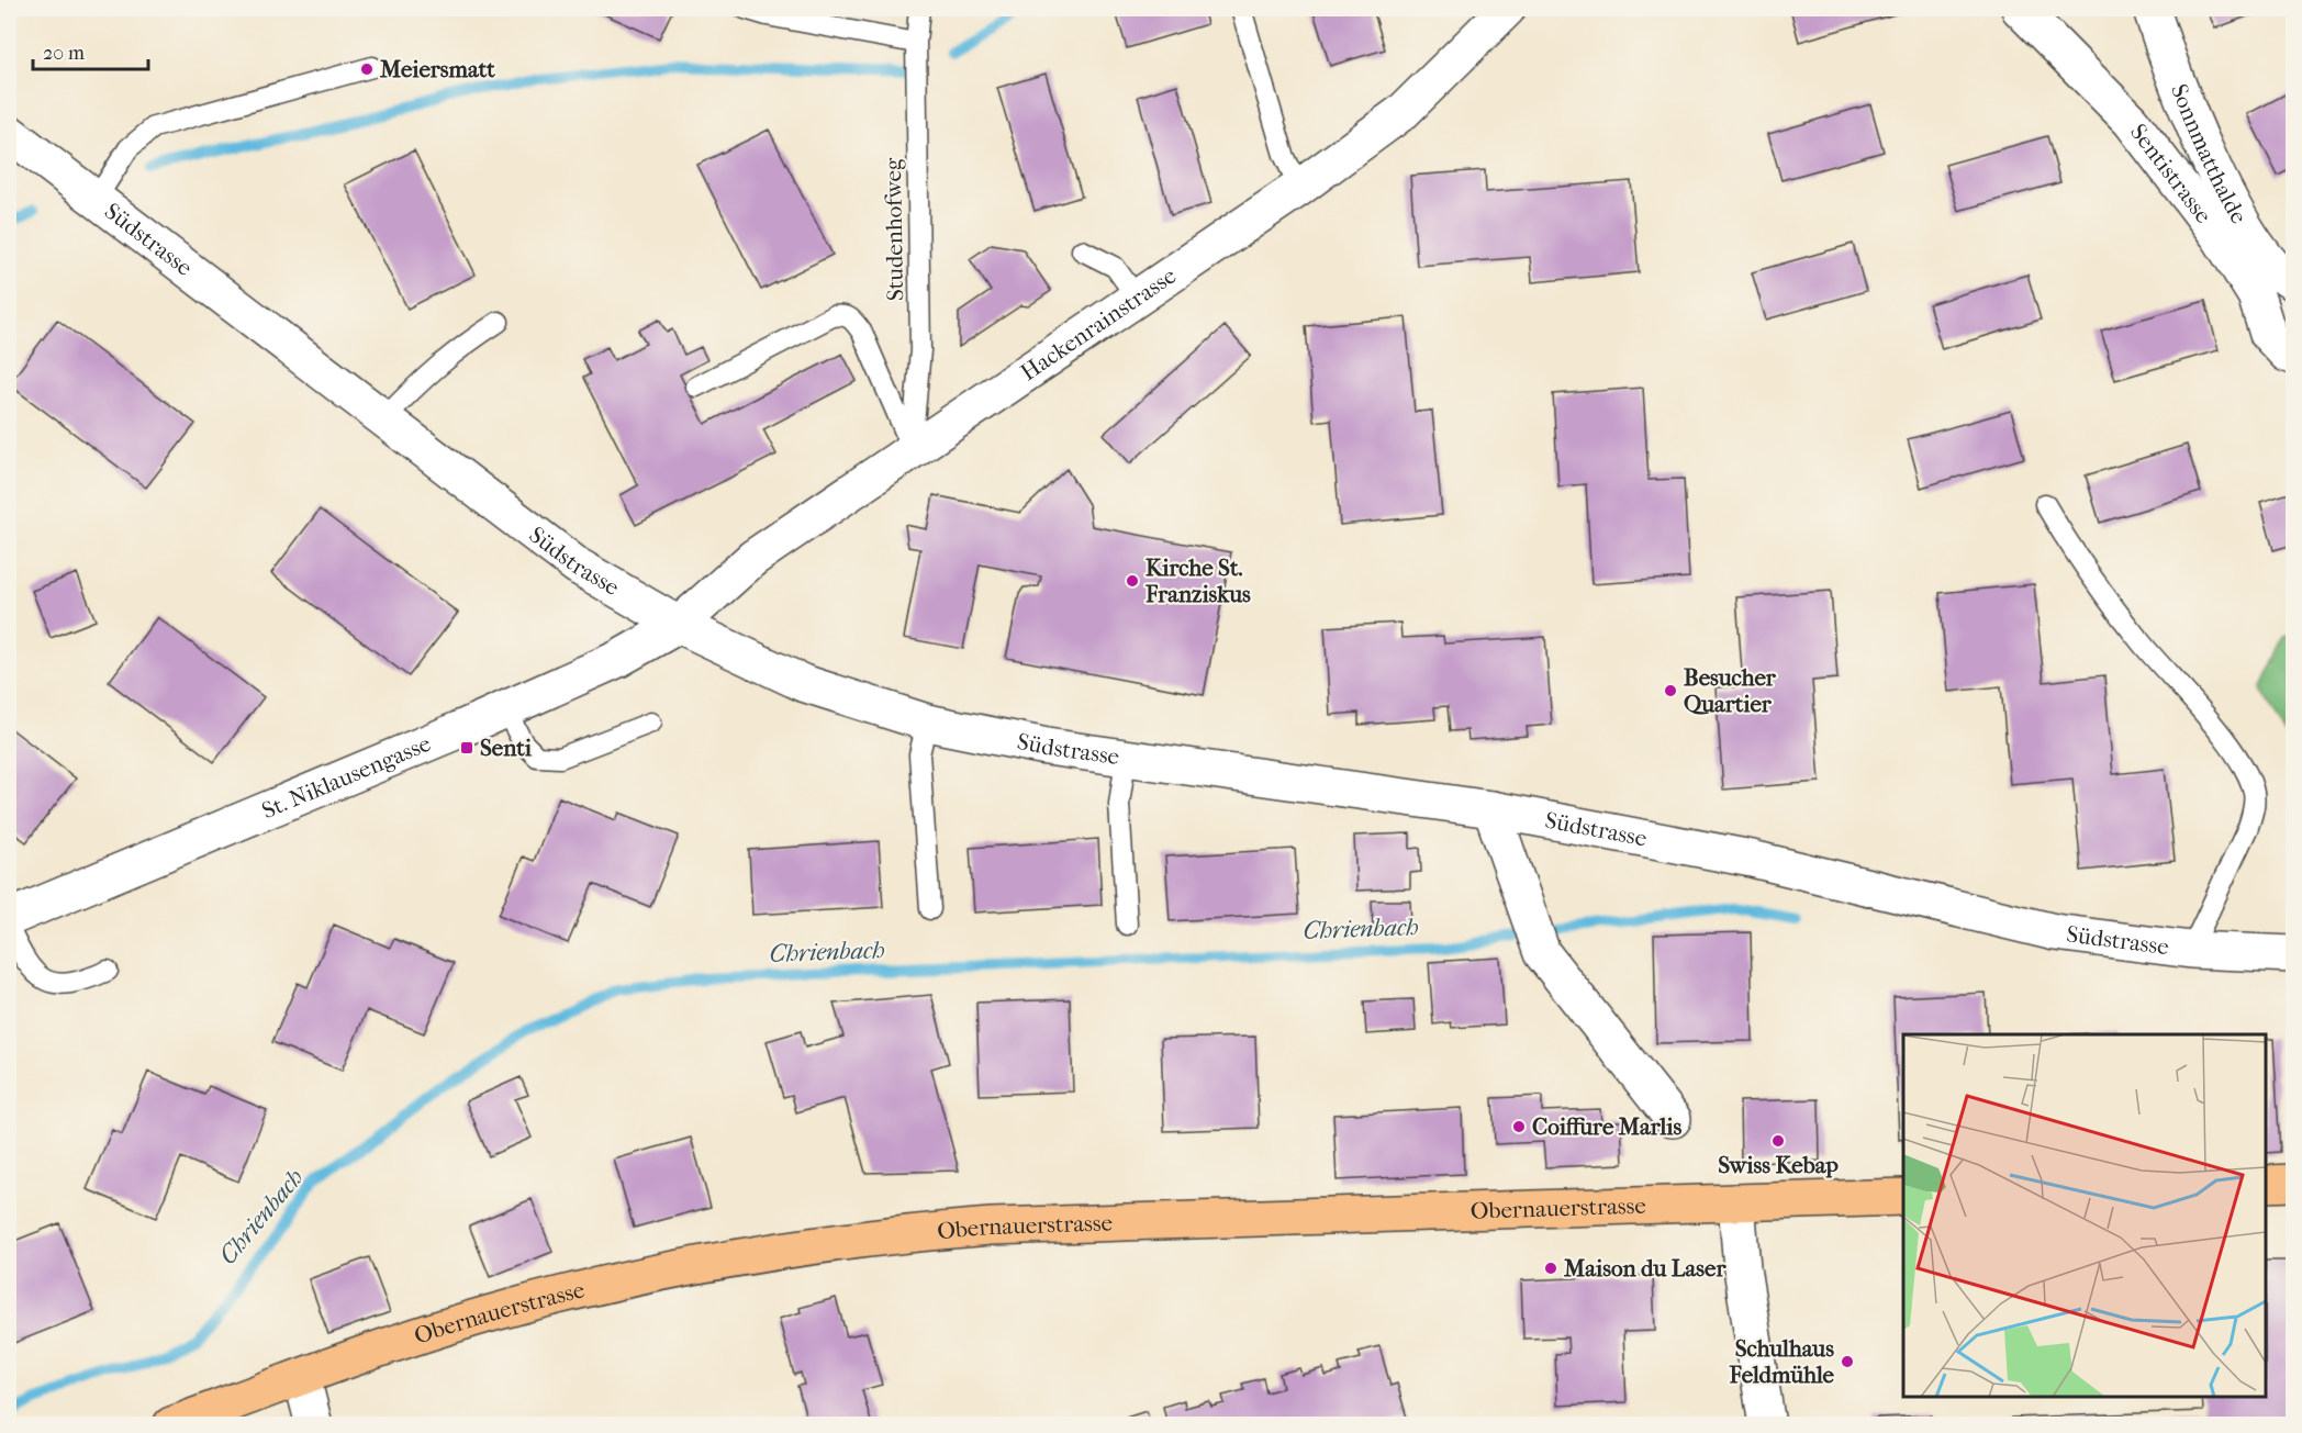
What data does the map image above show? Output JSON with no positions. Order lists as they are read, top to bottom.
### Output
{
  "streets": {
    "main road": ["Obernauerstrasse"],
    "street": [
      "Sonnmatthalde",
      "Sentistrasse",
      "Südstrasse",
      "Hackenrainstrasse",
      "St. Niklausengasse"
    ],
    "lane": ["Studenhofweg"]
  },
  "crossings": [
    ["Studenhofweg", "Hackenrainstrasse"],
    ["Südstrasse", "Hackenrainstrasse"],
    ["Südstrasse", "St. Niklausengasse"],
    ["Hackenrainstrasse", "St. Niklausengasse"]
  ],
  "water": ["Chrienbach"],
  "places": {
    "other": [
      "Meiersmatt",
      "Kirche St. Franziskus",
      "Besucher Quartier",
      "Coiffure Marlis",
      "Swiss Kebap",
      "Maison du Laser",
      "Schulhaus Feldmühle"
    ],
    "transit": ["Senti"]
  },
  "scale_bar": "20 m"
}
